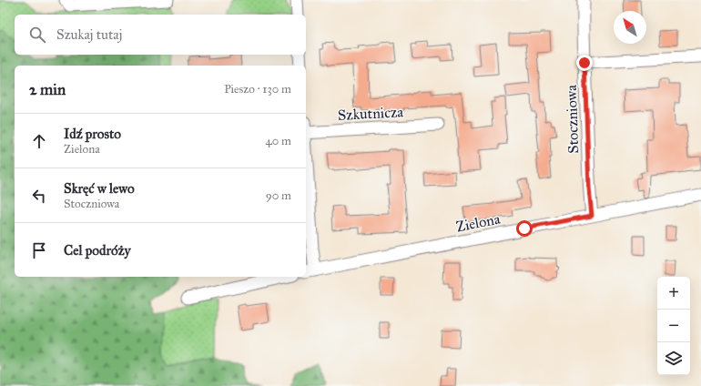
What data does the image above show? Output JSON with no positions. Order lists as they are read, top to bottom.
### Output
{
  "streets": {
    "street": ["Szkutnicza", "Stoczniowa", "Zielona"]
  },
  "crossings": [
    ["Szkutnicza", "Zielona"],
    ["Stoczniowa", "Zielona"]
  ],
  "north": "top left",
  "page": {
    "search": "Szukaj tutaj",
    "heading": ["2 min", "Pieszo · 130 m"],
    "list": [
      ["Idź prosto", "Zielona", "40 m"],
      ["Skręć w lewo", "Stoczniowa", "90 m"],
      "Cel podróży"
    ],
    "map_buttons": ["+", "−"]
  }
}
